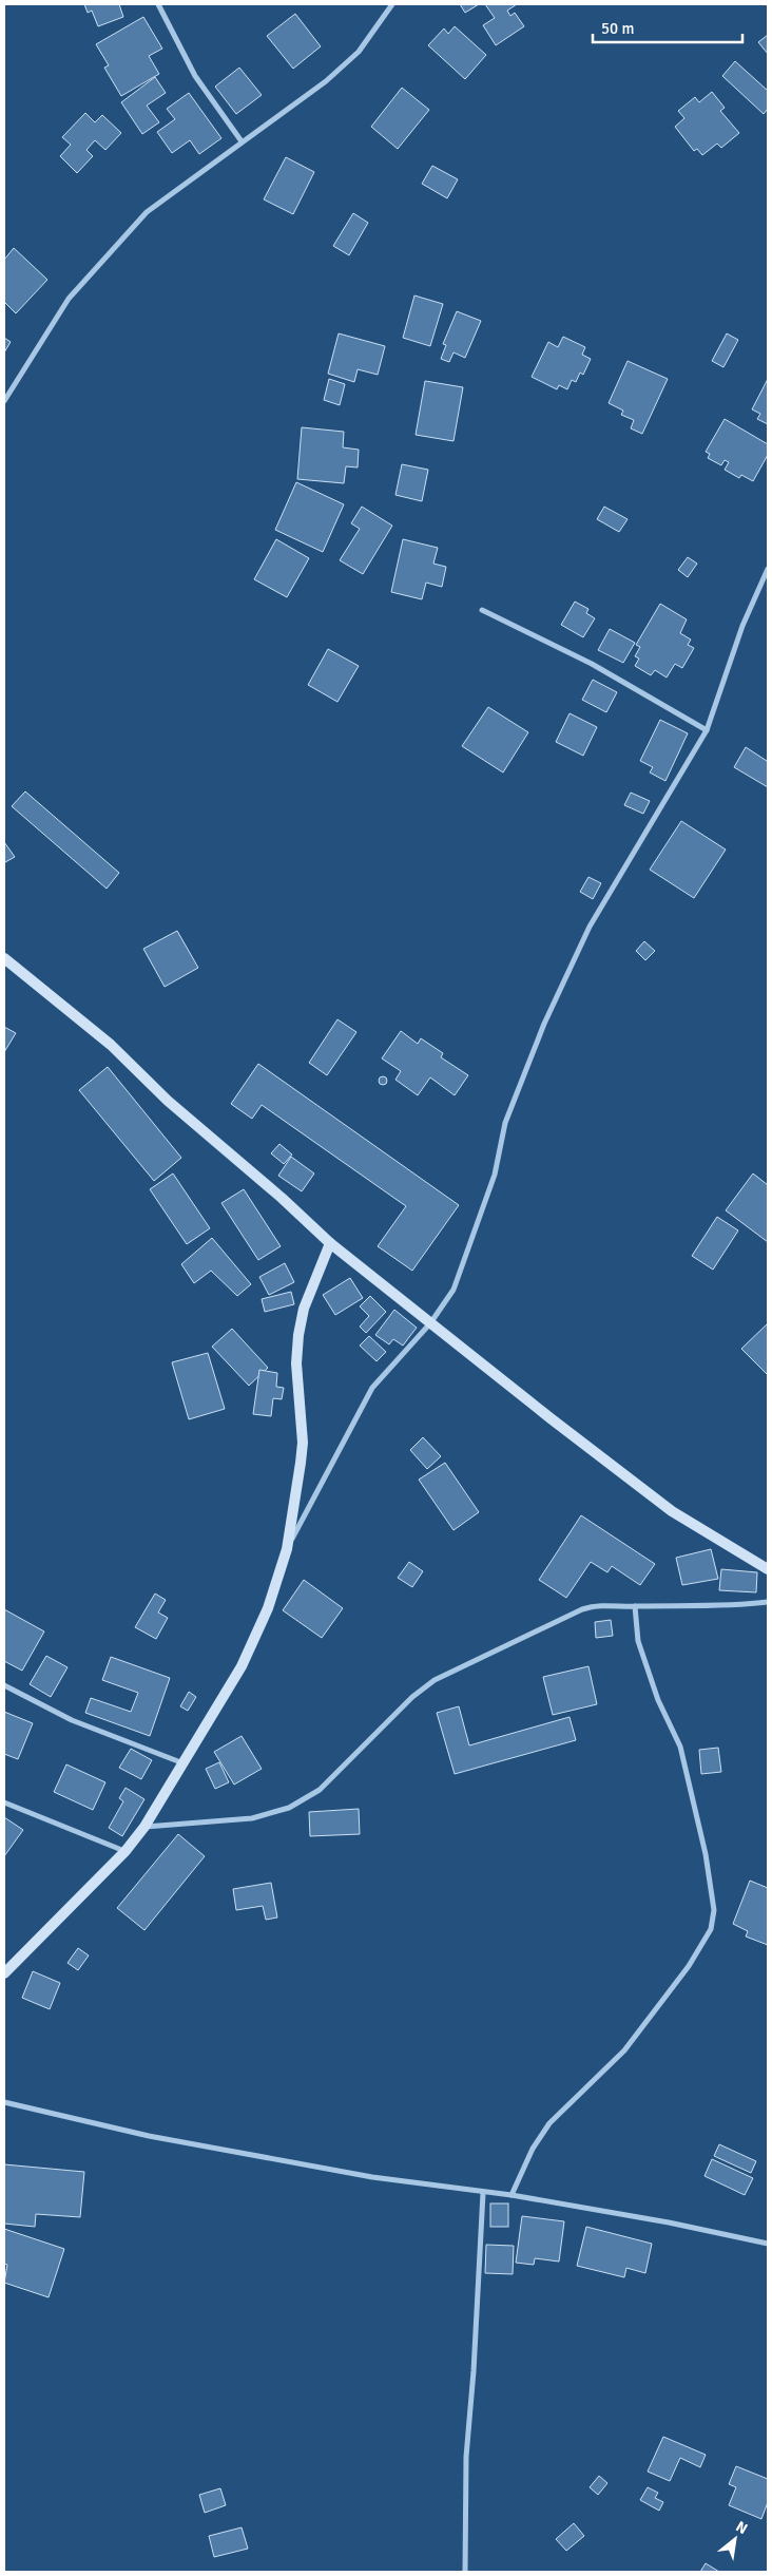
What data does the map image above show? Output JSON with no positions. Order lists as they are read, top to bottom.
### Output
{
  "scale_bar": "50 m",
  "north": "top right"
}
